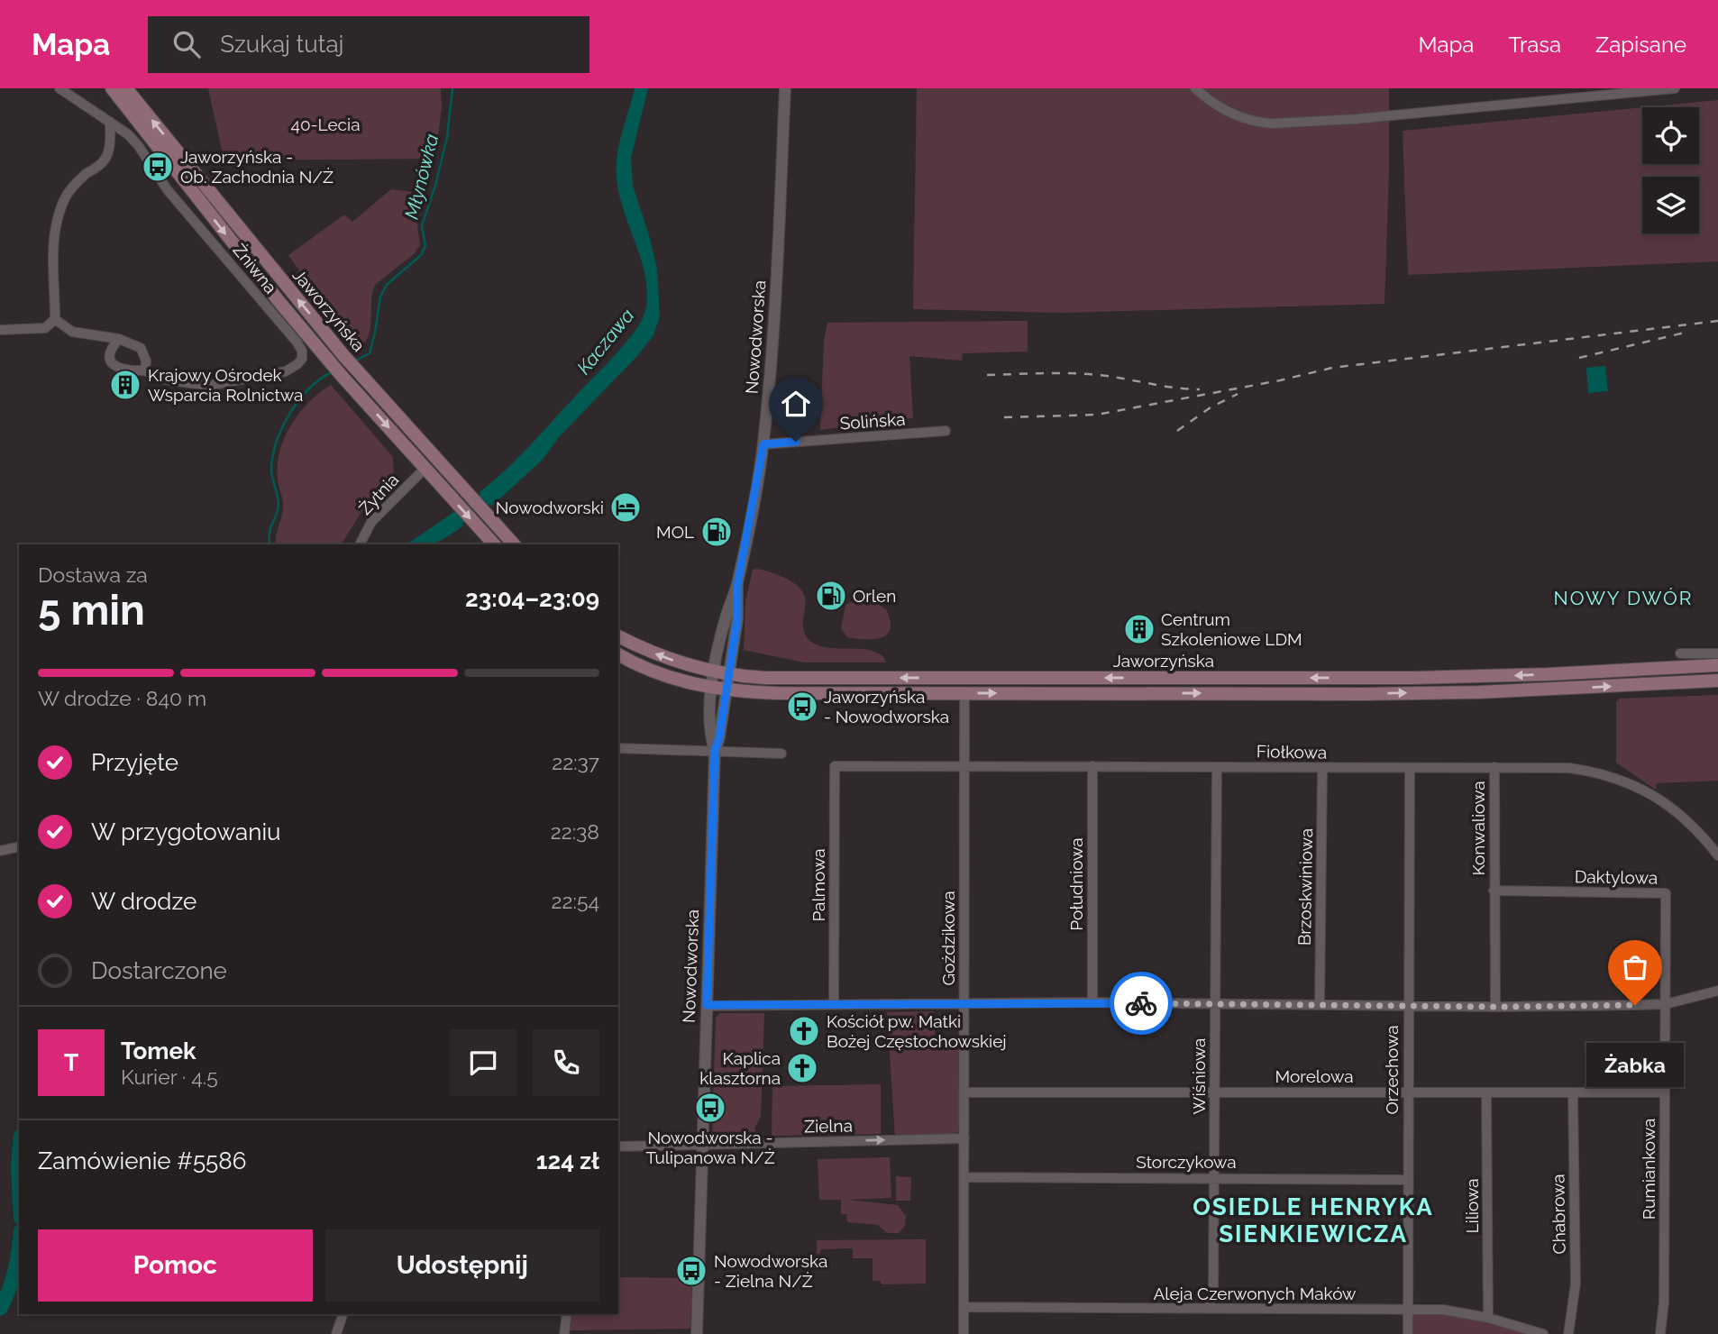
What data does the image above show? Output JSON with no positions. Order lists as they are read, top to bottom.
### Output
{
  "streets": {
    "main road": ["Jaworzyńska"],
    "street": [
      "Żniwna",
      "Nowodworska",
      "Solińska",
      "Żytnia",
      "Fiołkowa",
      "Konwaliowa",
      "Daktylowa",
      "Południowa",
      "Palmowa",
      "Brzoskwiniowa",
      "Goździkowa",
      "Orzechowa",
      "Wiśniowa",
      "Morelowa",
      "Zielna",
      "Storczykowa",
      "Rumiankowa",
      "Liliowa",
      "Chabrowa",
      "Aleja Czerwonych Maków"
    ]
  },
  "crossings": [
    ["Jaworzyńska", "Nowodworska"],
    ["Jaworzyńska", "Żytnia"],
    ["Jaworzyńska", "Goździkowa"],
    ["Nowodworska", "Solińska"],
    ["Nowodworska", "Zielna"],
    ["Fiołkowa", "Konwaliowa"],
    ["Fiołkowa", "Południowa"],
    ["Fiołkowa", "Palmowa"],
    ["Fiołkowa", "Brzoskwiniowa"],
    ["Fiołkowa", "Goździkowa"],
    ["Fiołkowa", "Orzechowa"],
    ["Fiołkowa", "Wiśniowa"],
    ["Konwaliowa", "Daktylowa"],
    ["Daktylowa", "Rumiankowa"],
    ["Goździkowa", "Morelowa"],
    ["Goździkowa", "Zielna"],
    ["Goździkowa", "Storczykowa"],
    ["Goździkowa", "Aleja Czerwonych Maków"],
    ["Orzechowa", "Morelowa"],
    ["Orzechowa", "Storczykowa"],
    ["Orzechowa", "Aleja Czerwonych Maków"],
    ["Wiśniowa", "Morelowa"],
    ["Wiśniowa", "Storczykowa"],
    ["Wiśniowa", "Aleja Czerwonych Maków"],
    ["Morelowa", "Rumiankowa"],
    ["Morelowa", "Liliowa"],
    ["Morelowa", "Chabrowa"],
    ["Liliowa", "Aleja Czerwonych Maków"]
  ],
  "one_way": ["Zielna"],
  "districts": ["NOWY DWÓR", "OSIEDLE HENRYKA SIENKIEWICZA"],
  "water": ["Młynówka", "Kaczawa"],
  "parks": ["40-Lecia"],
  "places": {
    "bus stop": [
      "Jaworzyńska - Ob. Zachodnia N/Ż",
      "Jaworzyńska - Nowodworska",
      "Nowodworska - Tulipanowa N/Ż",
      "Nowodworska - Zielna N/Ż"
    ],
    "building": ["Krajowy Ośrodek Wsparcia Rolnictwa", "Centrum Szkoleniowe LDM"],
    "hotel": ["Nowodworski"],
    "fuel station": ["MOL", "Orlen"],
    "other": ["Żabka"],
    "church": ["Kościół pw. Matki Bożej Częstochowskiej", "Kaplica klasztorna"]
  },
  "page": {
    "header": "Mapa",
    "search": "Szukaj tutaj",
    "nav": ["Mapa", "Trasa", "Zapisane"],
    "heading": ["5 min", "Dostawa za", "23:04–23:09"],
    "panel": [
      "Tomek",
      "Kurier · 4.5",
      "Zamówienie #5586",
      "124 zł"
    ],
    "bar": "W drodze · 840 m",
    "list": [
      ["Przyjęte", "22:37"],
      ["W przygotowaniu", "22:38"],
      ["W drodze", "22:54"],
      "Dostarczone"
    ],
    "round": "T",
    "bubble": "Żabka",
    "buttons": ["Pomoc", "Udostępnij"]
  }
}
